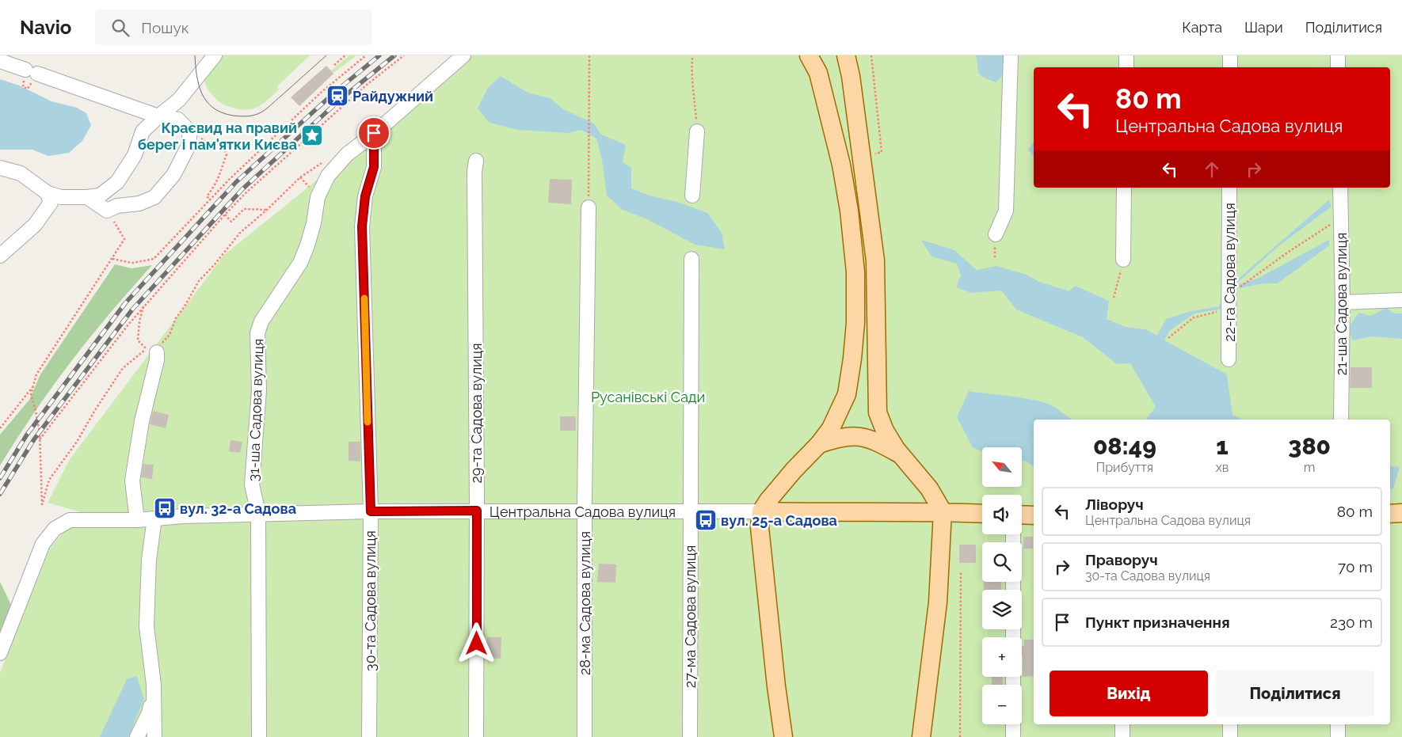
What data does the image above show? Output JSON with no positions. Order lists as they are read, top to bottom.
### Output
{
  "streets": {
    "main road": ["Центральна Садова вулиця"],
    "street": [
      "22-га Садова вулиця",
      "21-ша Садова вулиця",
      "31-ша Садова вулиця",
      "29-та Садова вулиця",
      "30-та Садова вулиця",
      "28-ма Садова вулиця",
      "27-ма Садова вулиця"
    ]
  },
  "crossings": [
    ["31-ша Садова вулиця", "Центральна Садова вулиця"],
    ["31-ша Садова вулиця", "30-та Садова вулиця"],
    ["29-та Садова вулиця", "Центральна Садова вулиця"],
    ["Центральна Садова вулиця", "30-та Садова вулиця"],
    ["Центральна Садова вулиця", "28-ма Садова вулиця"],
    ["Центральна Садова вулиця", "27-ма Садова вулиця"]
  ],
  "parks": ["Русанівські Сади"],
  "places": {
    "station": ["Райдужний"],
    "place": ["Краєвид на правий берег і пам'ятки Києва"],
    "bus stop": ["вул. 32-а Садова", "вул. 25-а Садова"]
  },
  "north": "top left",
  "page": {
    "header": "Navio",
    "search": "Пошук",
    "nav": ["Карта", "Шари", "Поділитися"],
    "turn": ["80 m", "Центральна Садова вулиця"],
    "eta": [
      "08:49",
      "Прибуття",
      "1",
      "хв",
      "380",
      "m"
    ],
    "map_buttons": ["+", "−"],
    "list": [
      {
        "name": "Ліворуч",
        "note": "Центральна Садова вулиця",
        "value": "80 m"
      },
      {
        "name": "Праворуч",
        "note": "30-та Садова вулиця",
        "value": "70 m"
      },
      {
        "name": "Пункт призначення",
        "value": "230 m"
      }
    ],
    "buttons": ["Вихід", "Поділитися"]
  }
}
